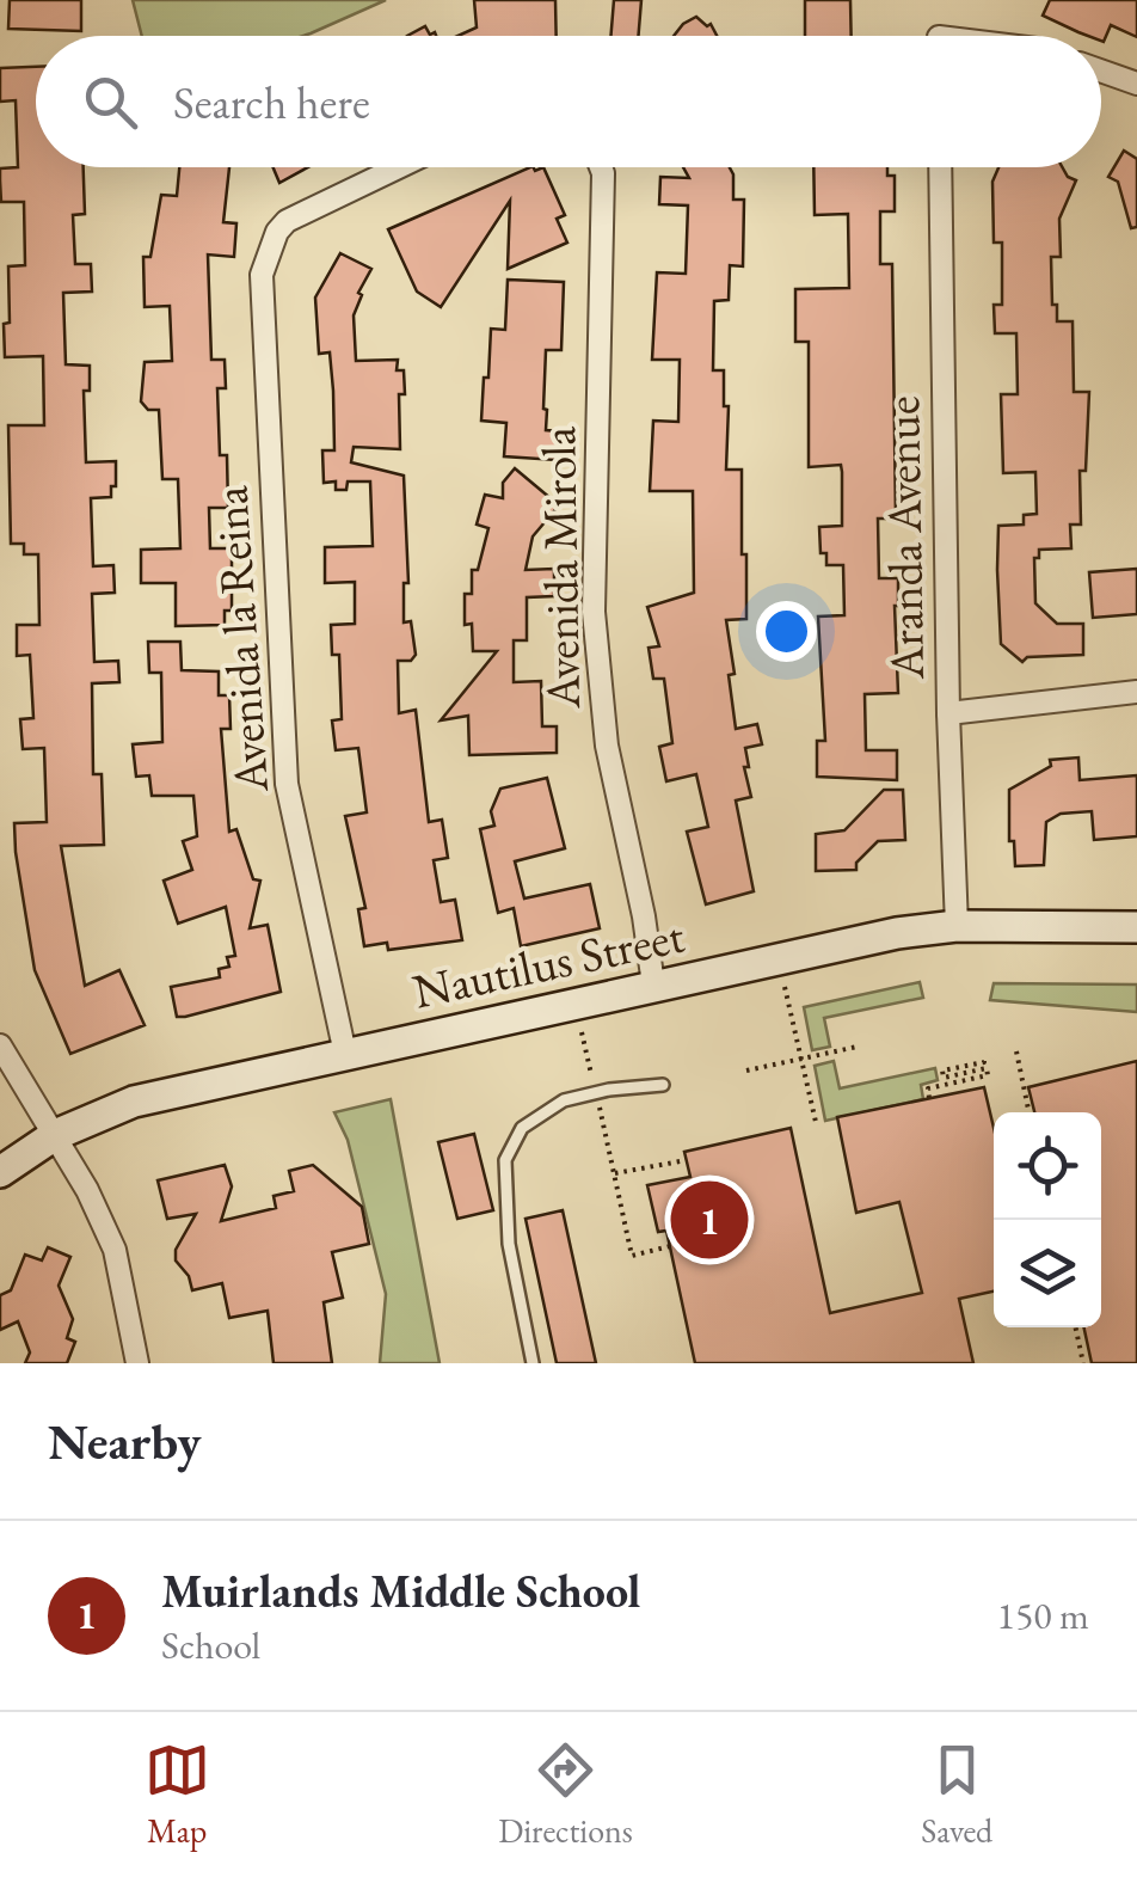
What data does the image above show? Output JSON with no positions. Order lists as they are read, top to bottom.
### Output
{
  "streets": {
    "main road": ["Nautilus Street"],
    "street": ["Aranda Avenue", "Avenida Mirola", "Avenida la Reina"]
  },
  "crossings": [
    ["Aranda Avenue", "Nautilus Street"],
    ["Avenida Mirola", "Nautilus Street"],
    ["Avenida la Reina", "Nautilus Street"]
  ],
  "page": {
    "search": "Search here",
    "pins": "1",
    "heading": "Nearby",
    "list": [
      {
        "mark": "1",
        "name": "Muirlands Middle School",
        "note": "School",
        "value": "150 m"
      }
    ],
    "nav": ["Map", "Directions", "Saved"]
  }
}
